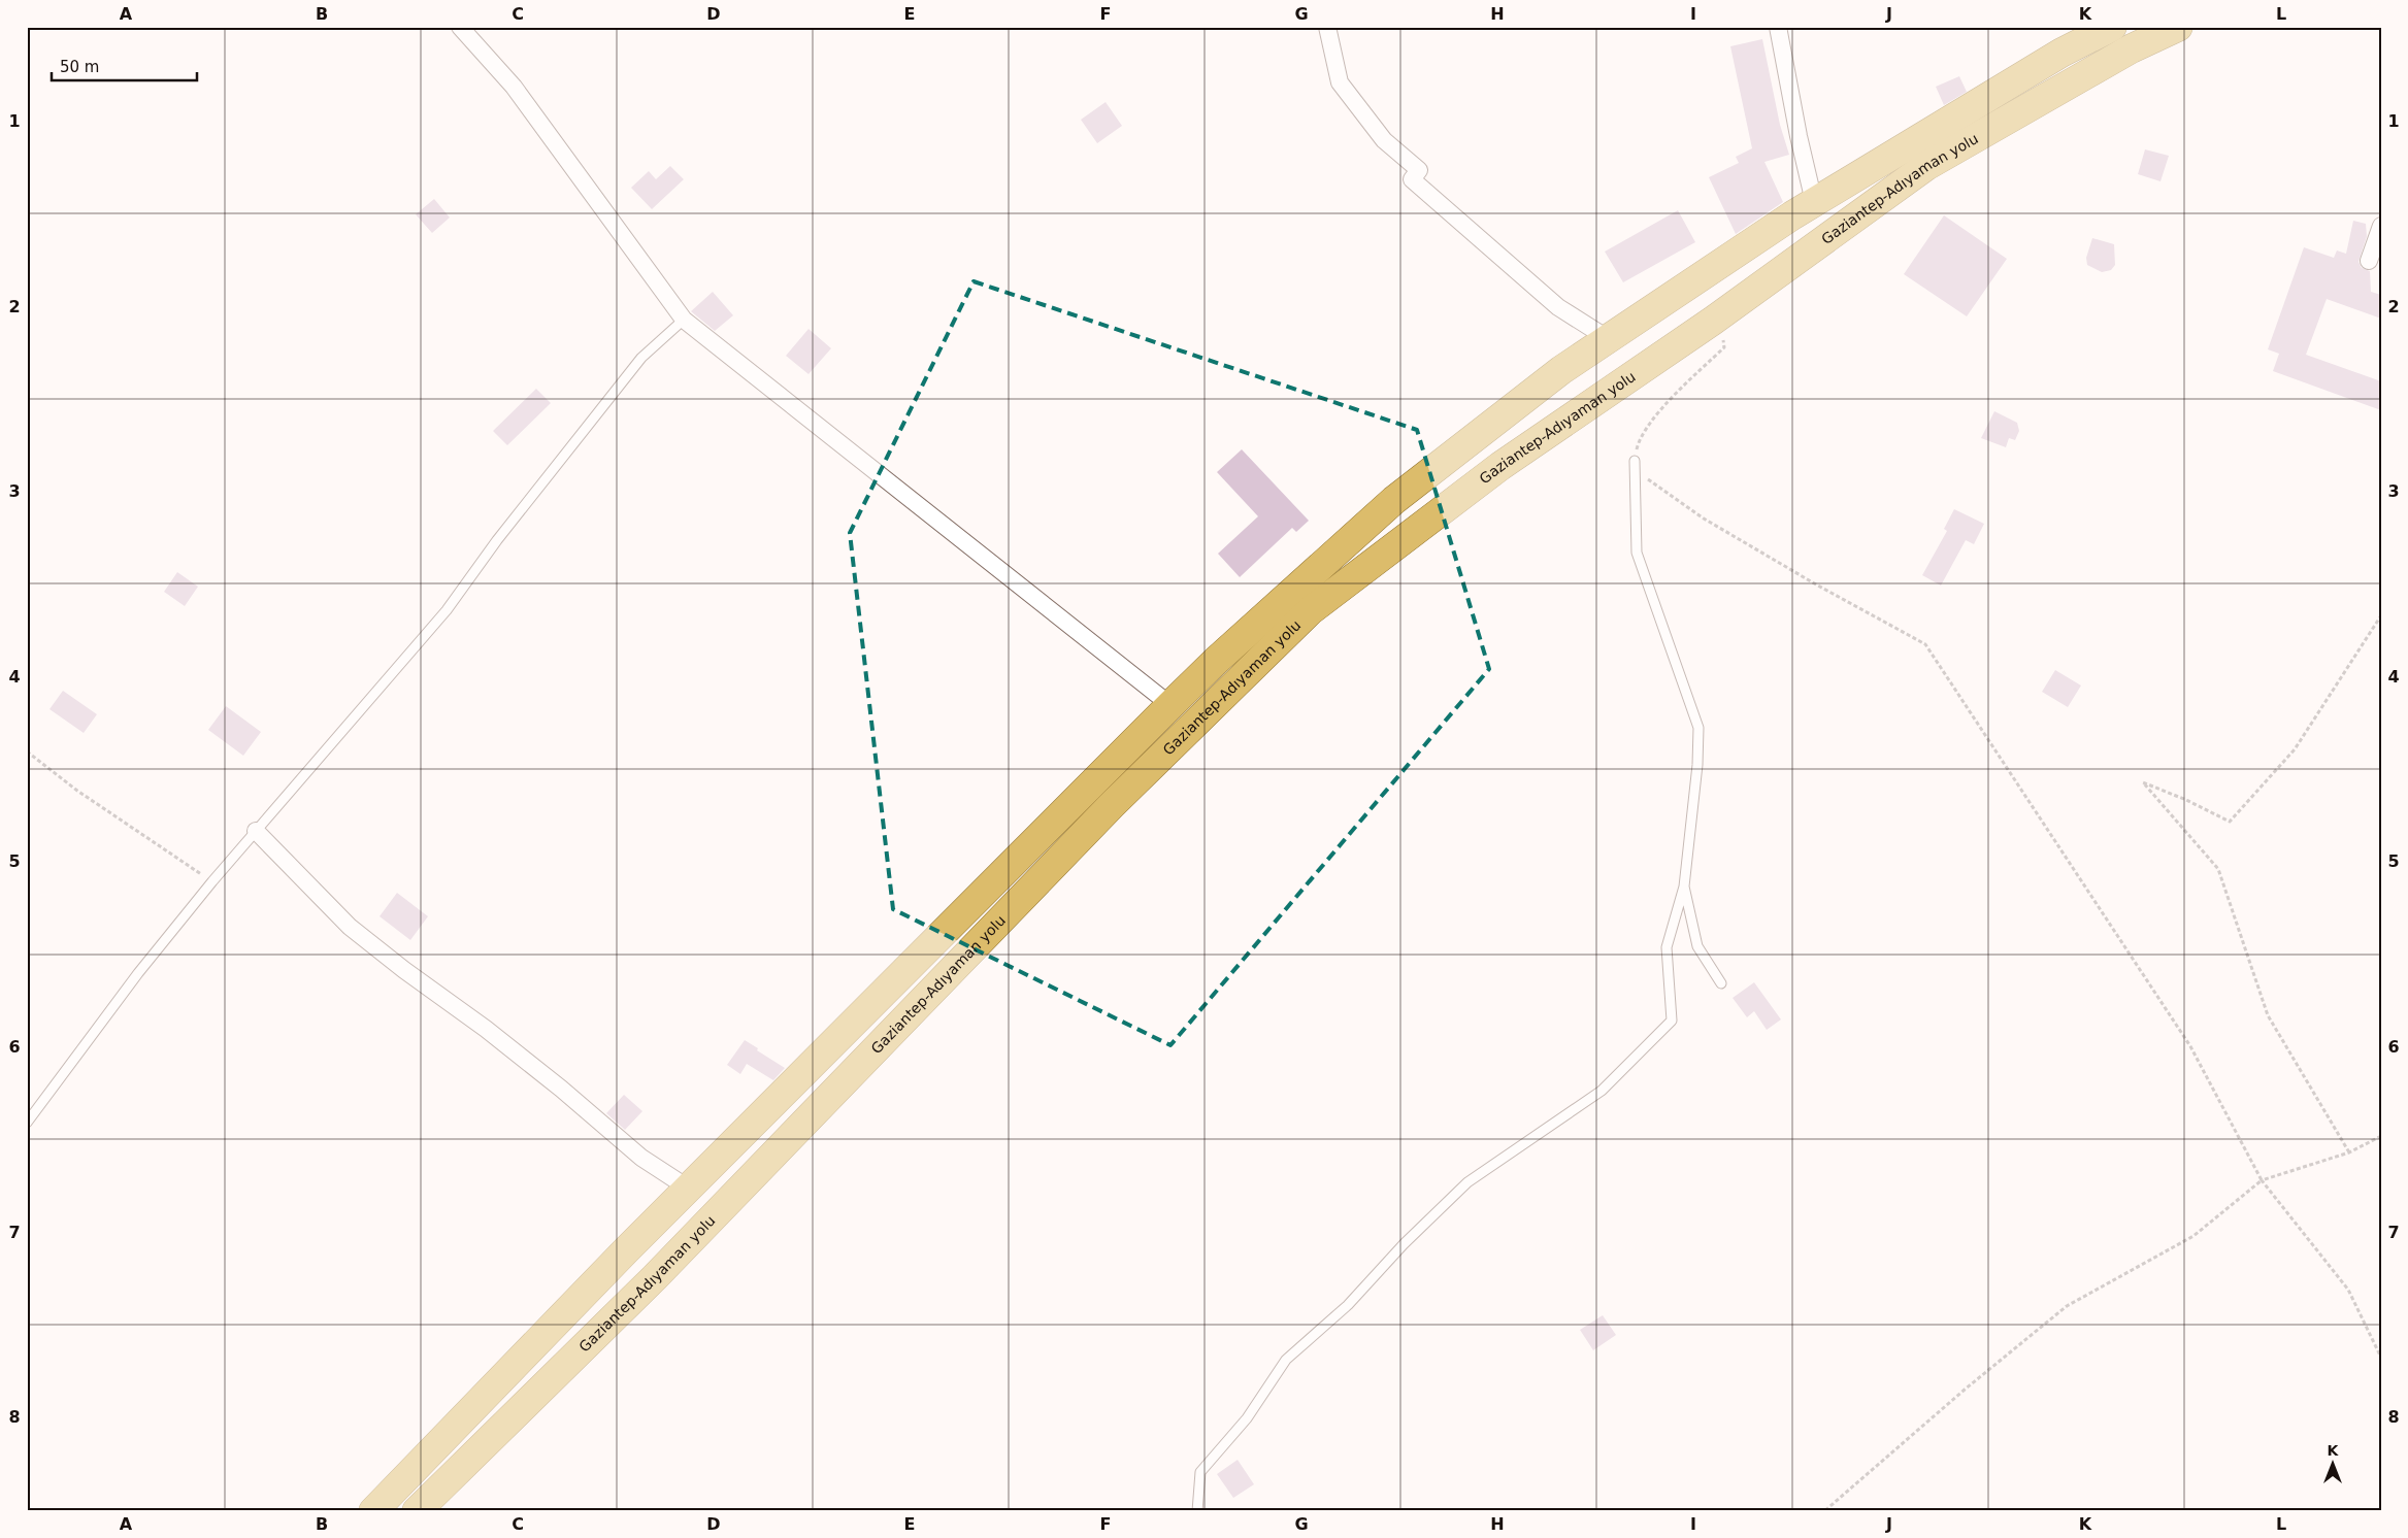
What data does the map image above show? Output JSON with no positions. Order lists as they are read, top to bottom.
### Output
{
  "streets": {
    "highway": ["Gaziantep-Adıyaman yolu"]
  },
  "scale_bar": "50 m",
  "north": "top",
  "grid": {
    "columns": [
      "A",
      "B",
      "C",
      "D",
      "E",
      "F",
      "G",
      "H",
      "I",
      "J",
      "K",
      "L"
    ],
    "rows": [
      "1",
      "2",
      "3",
      "4",
      "5",
      "6",
      "7",
      "8"
    ]
  }
}
